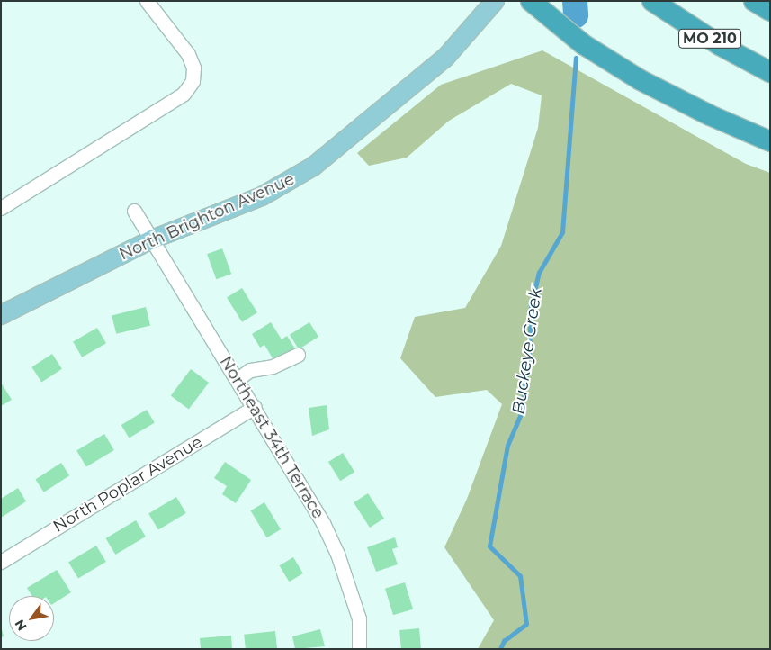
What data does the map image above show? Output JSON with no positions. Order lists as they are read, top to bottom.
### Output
{
  "streets": {
    "highway": ["MO 210"],
    "main road": ["North Brighton Avenue"],
    "street": ["Northeast 34th Terrace", "North Poplar Avenue"]
  },
  "crossings": [
    ["North Brighton Avenue", "Northeast 34th Terrace"],
    ["Northeast 34th Terrace", "North Poplar Avenue"]
  ],
  "water": ["Buckeye Creek"],
  "north": "bottom left"
}
